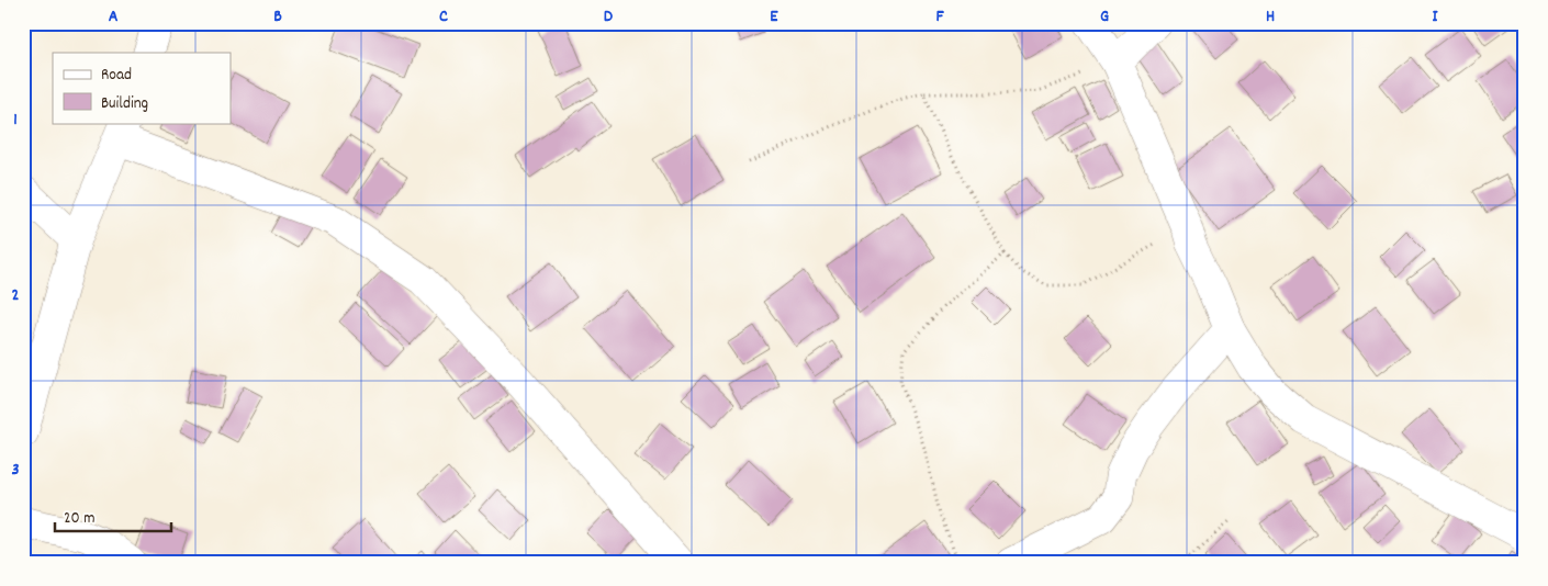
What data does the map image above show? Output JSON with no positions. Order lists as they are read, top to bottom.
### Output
{
  "legend": ["Road", "Building"],
  "scale_bar": "20 m",
  "grid": {
    "columns": [
      "A",
      "B",
      "C",
      "D",
      "E",
      "F",
      "G",
      "H",
      "I"
    ],
    "rows": ["1", "2", "3"]
  }
}
